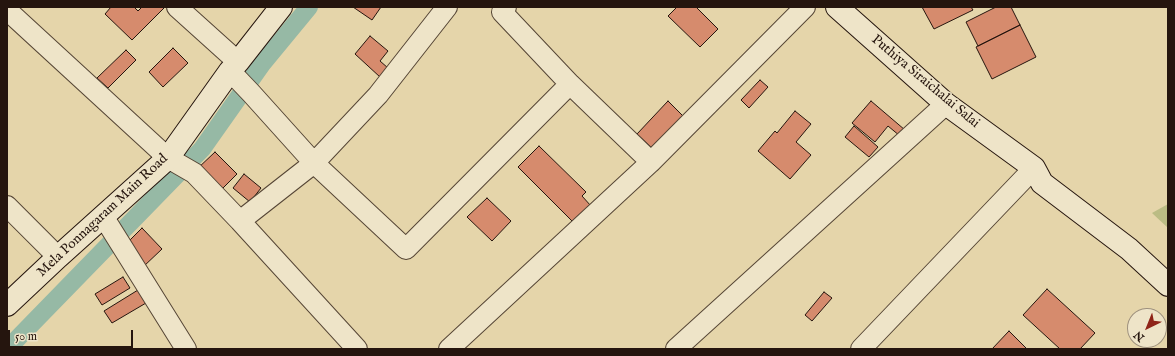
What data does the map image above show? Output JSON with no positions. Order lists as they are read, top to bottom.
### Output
{
  "streets": {
    "main road": ["Puthiya Siraichalai Salai", "Mela Ponnagaram Main Road"]
  },
  "scale_bar": "50 m",
  "north": "bottom left"
}
